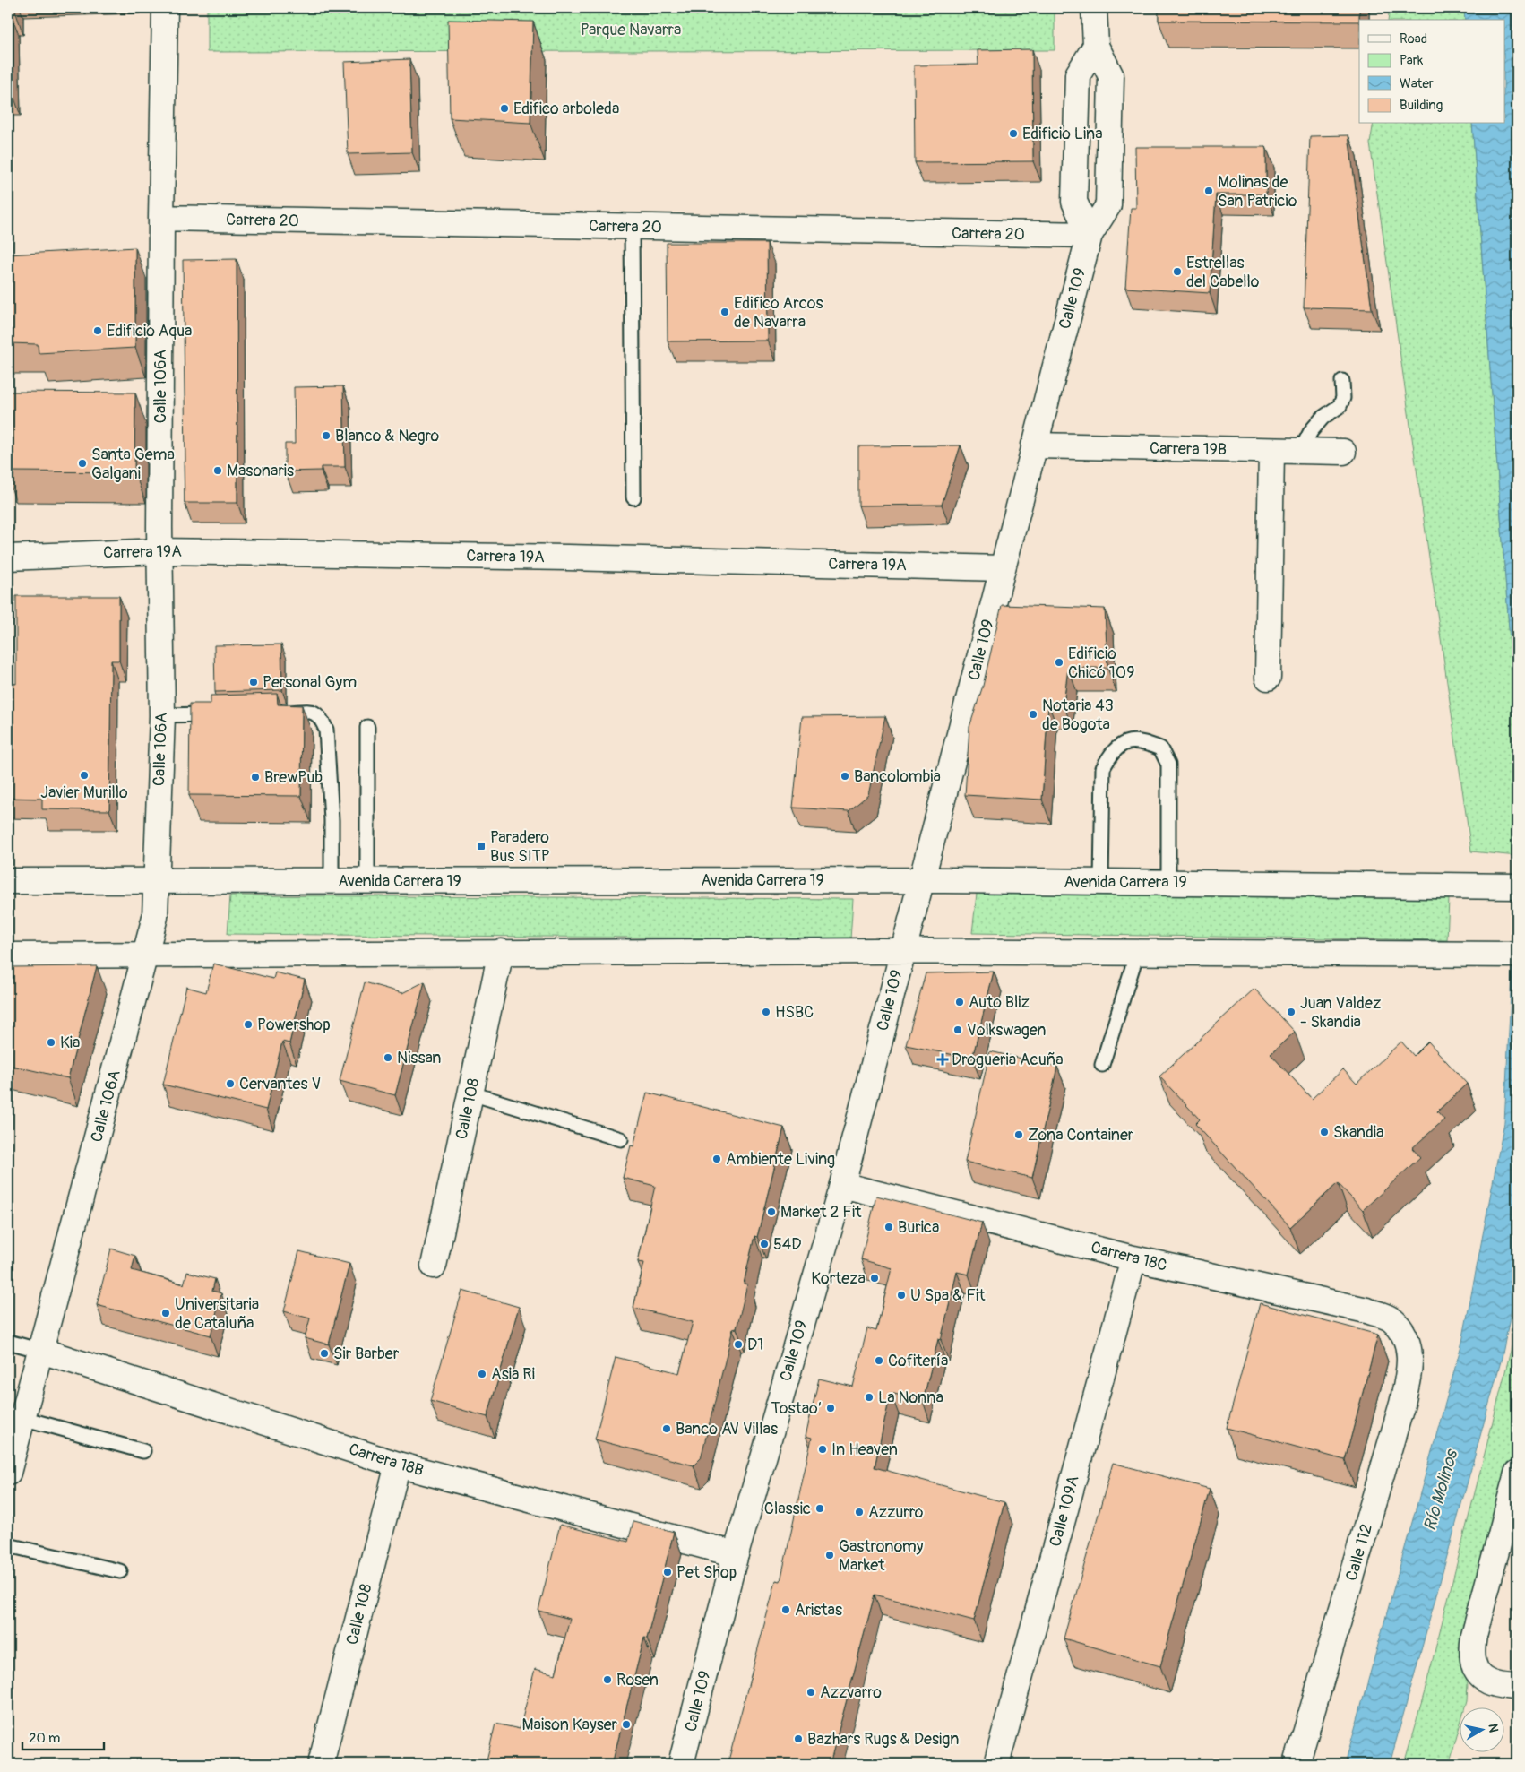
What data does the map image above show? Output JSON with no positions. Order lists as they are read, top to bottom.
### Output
{
  "streets": {
    "street": [
      "Carrera 20",
      "Calle 109",
      "Calle 106A",
      "Carrera 19B",
      "Carrera 19A",
      "Avenida Carrera 19",
      "Calle 108",
      "Carrera 18C",
      "Carrera 18B",
      "Calle 109A",
      "Calle 112"
    ]
  },
  "crossings": [
    ["Carrera 20", "Calle 109"],
    ["Carrera 20", "Calle 106A"],
    ["Calle 109", "Carrera 19B"],
    ["Calle 109", "Carrera 19A"],
    ["Calle 109", "Avenida Carrera 19"],
    ["Calle 109", "Carrera 18C"],
    ["Calle 109", "Carrera 18B"],
    ["Calle 106A", "Carrera 19A"],
    ["Calle 106A", "Avenida Carrera 19"],
    ["Calle 106A", "Carrera 18B"],
    ["Calle 108", "Carrera 18B"],
    ["Carrera 18C", "Calle 109A"],
    ["Carrera 18C", "Calle 112"]
  ],
  "water": ["Río Molinos"],
  "parks": ["Parque Navarra"],
  "places": {
    "other": [
      "Edifico arboleda",
      "Edificio Lina",
      "Molinas de San Patricio",
      "Estrellas del Cabello",
      "Edifico Arcos de Navarra",
      "Edificio Aqua",
      "Blanco & Negro",
      "Santa Gema Galgani",
      "Masonaris",
      "Edificio Chicó 109",
      "Personal Gym",
      "Notaria 43 de Bogota",
      "Javier Murillo",
      "Bancolombia",
      "BrewPub",
      "Auto Bliz",
      "HSBC",
      "Juan Valdez - Skandia",
      "Powershop",
      "Volkswagen",
      "Kia",
      "Nissan",
      "Cervantes V",
      "Skandia",
      "Zona Container",
      "Ambiente Living",
      "Market 2 Fit",
      "Burica",
      "54D",
      "Korteza",
      "U Spa & Fit",
      "Universitaria de Cataluña",
      "D1",
      "Sir Barber",
      "Cofitería",
      "Asia Ri",
      "La Nonna",
      "Tostao’",
      "Banco AV Villas",
      "In Heaven",
      "Classic",
      "Azzurro",
      "Gastronomy Market",
      "Pet Shop",
      "Aristas",
      "Rosen",
      "Azzvarro",
      "Maison Kayser",
      "Bazhars Rugs & Design"
    ],
    "transit": ["Paradero Bus SITP"],
    "health": ["Drogueria Acuña"]
  },
  "legend": [
    "Road",
    "Park",
    "Water",
    "Building"
  ],
  "scale_bar": "20 m",
  "north": "right"
}
